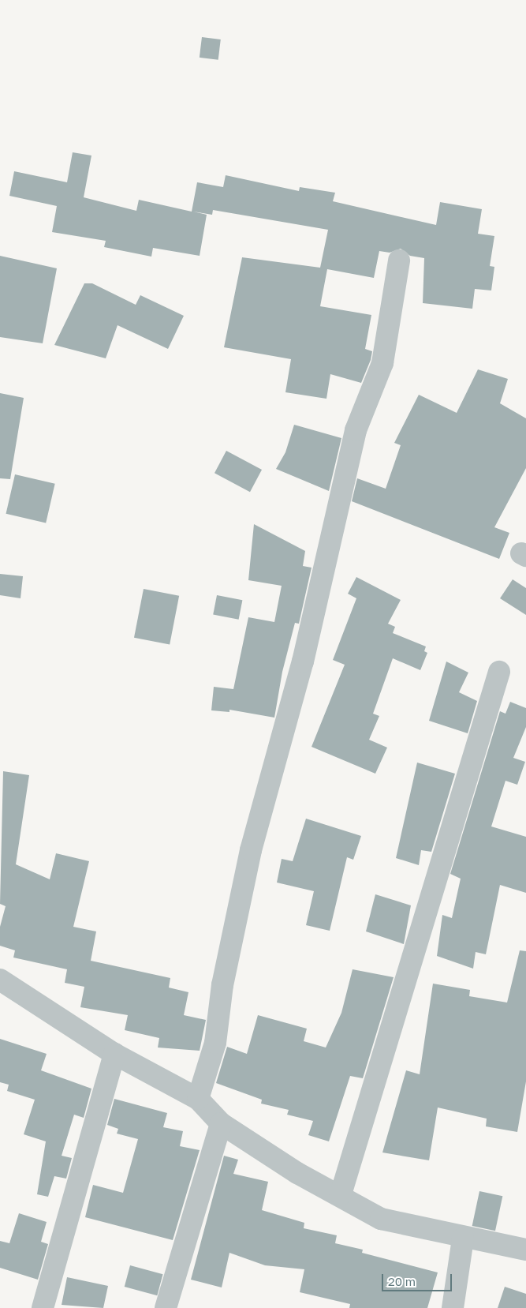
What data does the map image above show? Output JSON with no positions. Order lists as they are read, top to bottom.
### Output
{
  "scale_bar": "20 m"
}
